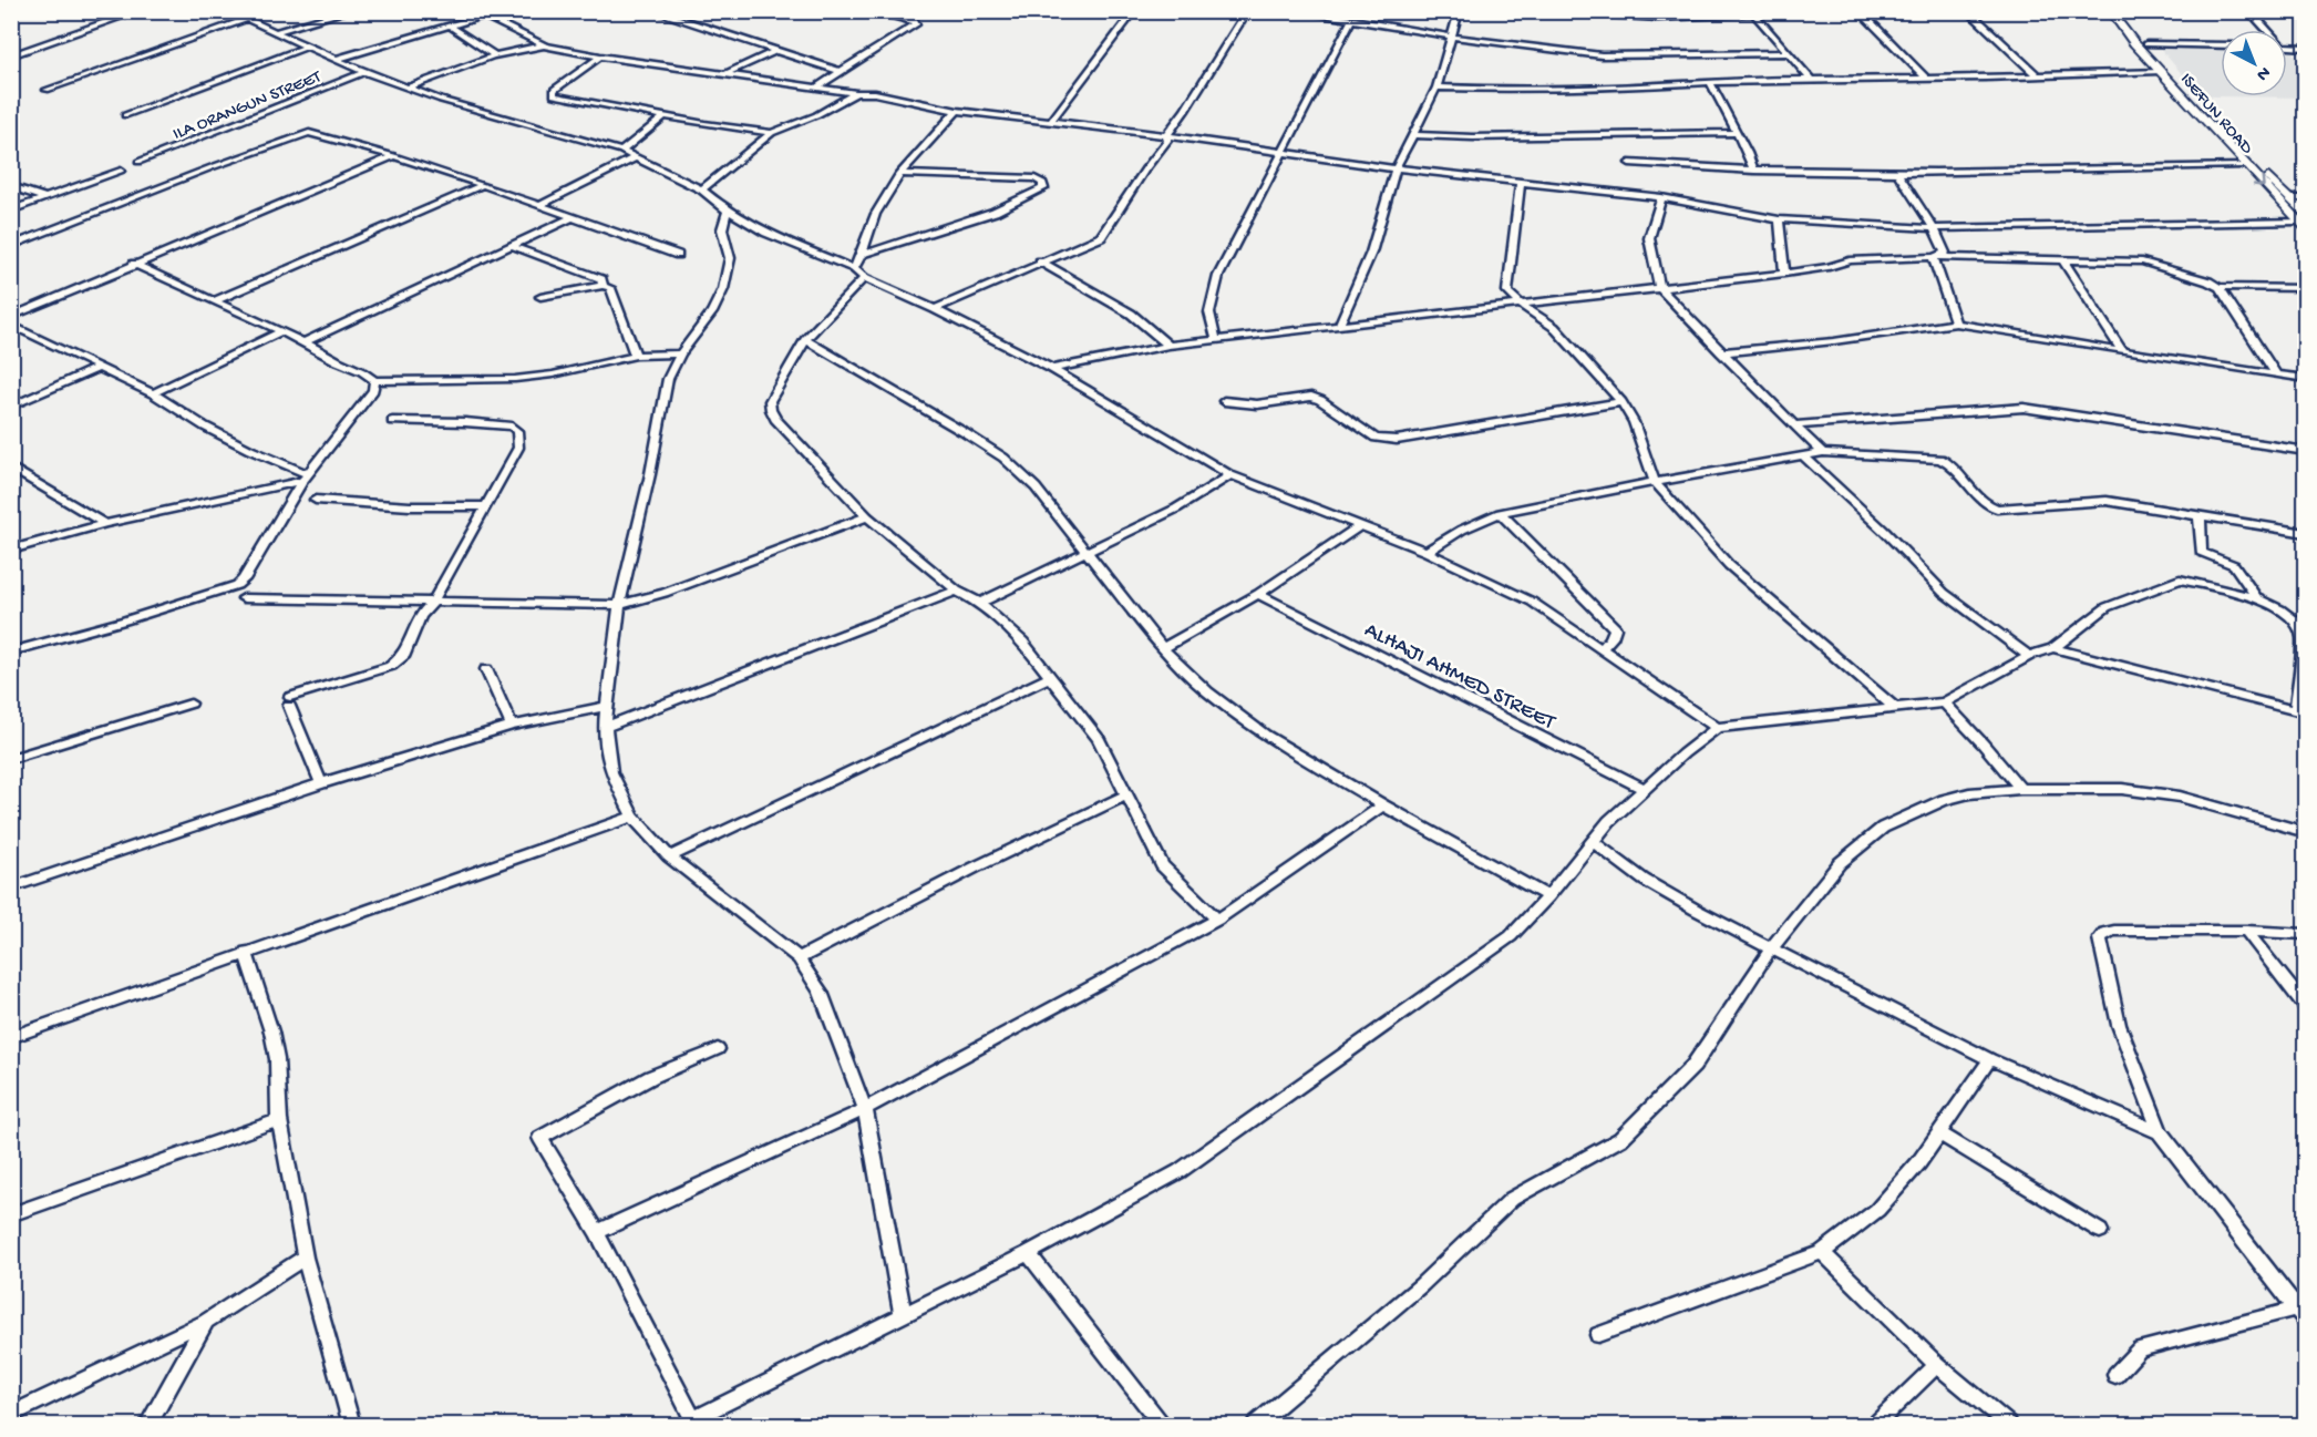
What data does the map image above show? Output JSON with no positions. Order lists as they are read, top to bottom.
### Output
{
  "streets": {
    "street": ["ILA ORANGUN STREET", "ISEFUN ROAD", "ALHAJI AHMED STREET"]
  },
  "north": "bottom right"
}
